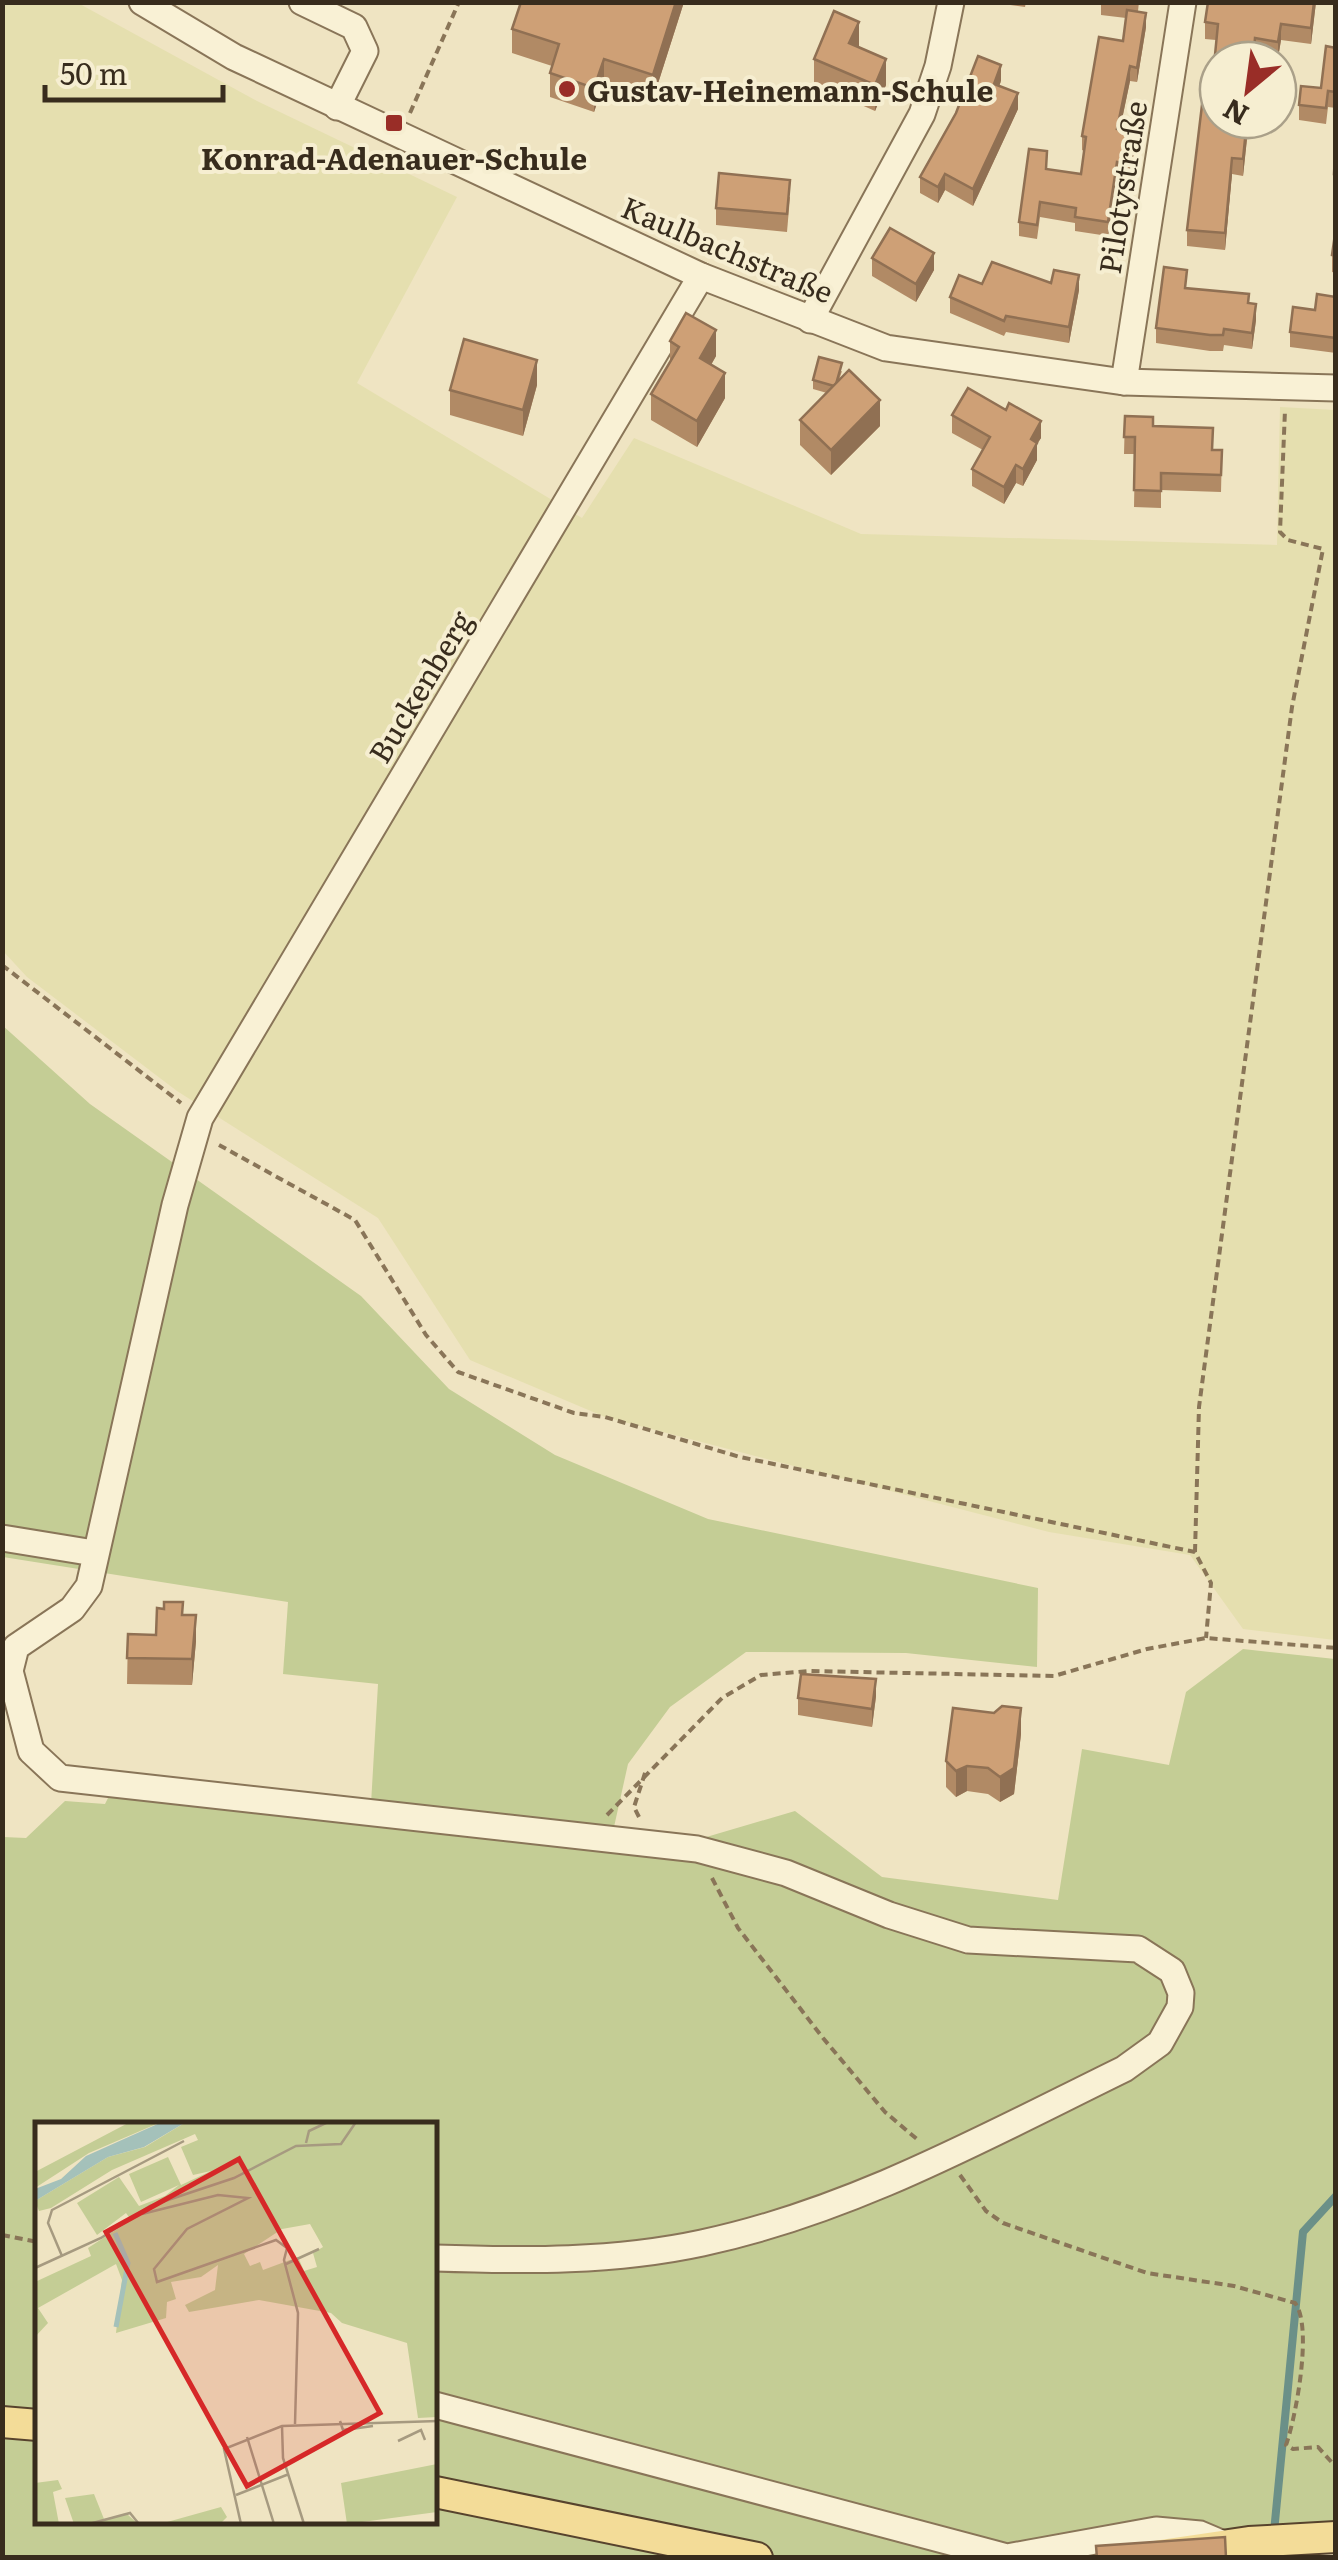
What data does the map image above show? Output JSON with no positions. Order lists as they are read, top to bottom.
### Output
{
  "streets": {
    "street": ["Pilotystraße", "Kaulbachstraße", "Buckenberg"]
  },
  "crossings": [
    ["Pilotystraße", "Kaulbachstraße"],
    ["Kaulbachstraße", "Buckenberg"]
  ],
  "places": {
    "other": ["Gustav-Heinemann-Schule"],
    "transit": ["Konrad-Adenauer-Schule"]
  },
  "scale_bar": "50 m",
  "north": "bottom left"
}
